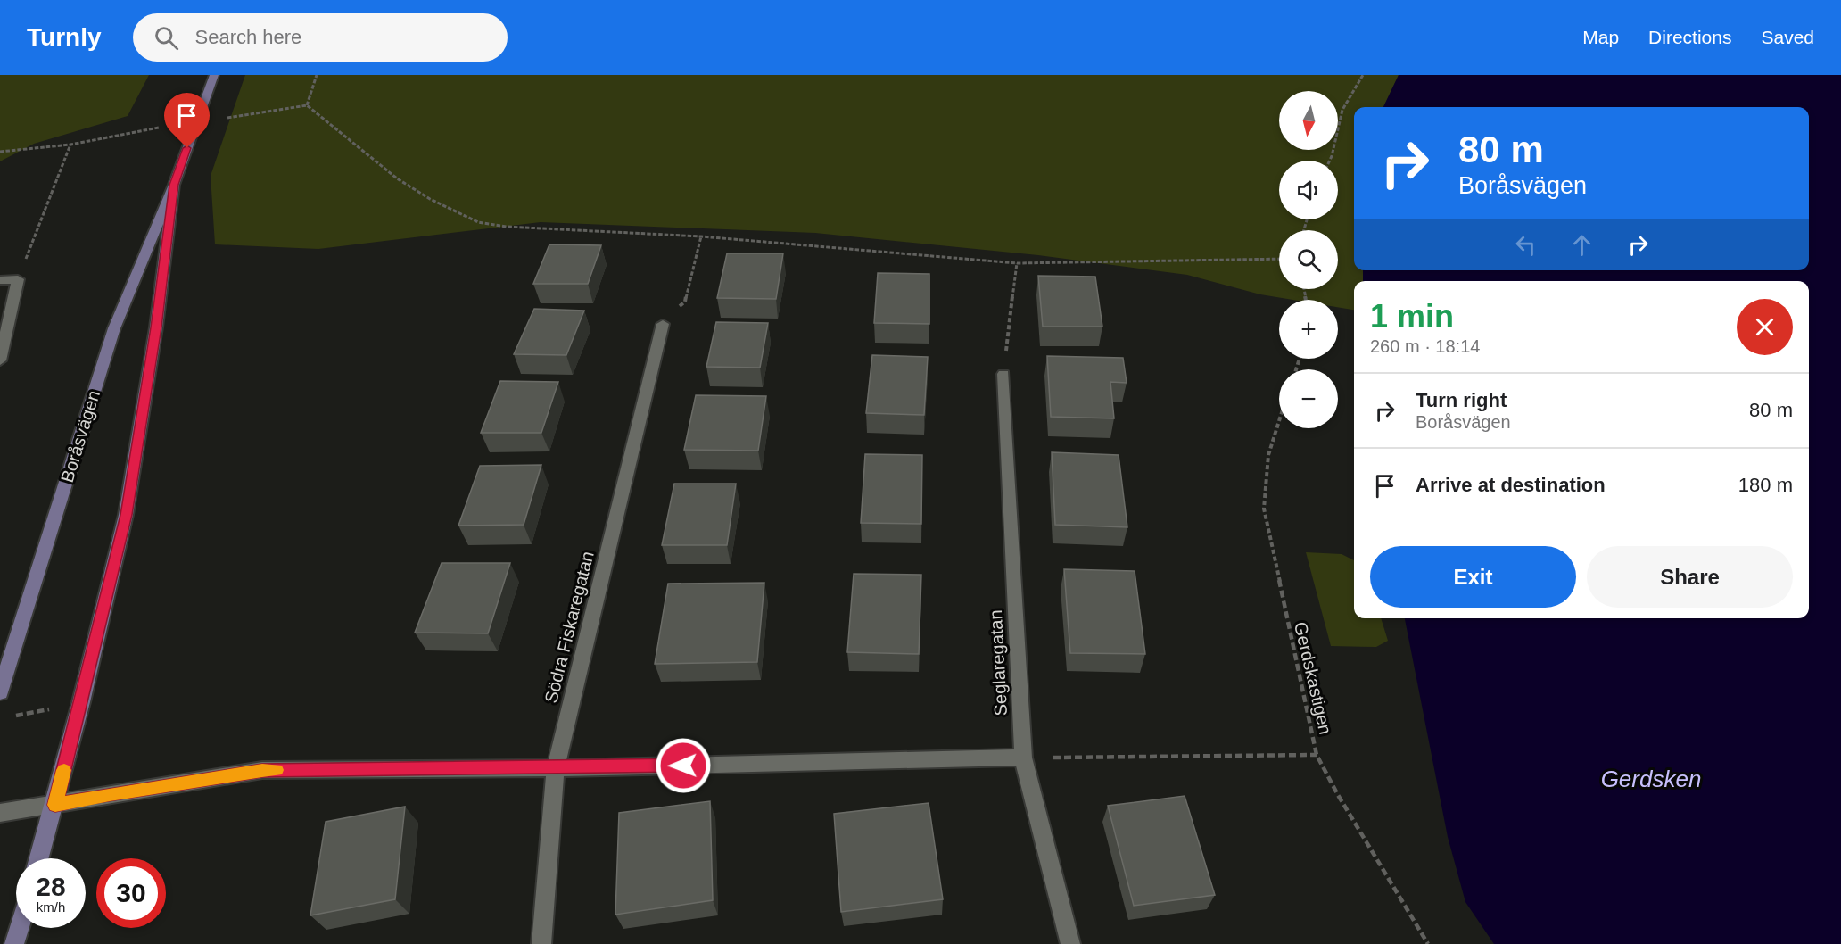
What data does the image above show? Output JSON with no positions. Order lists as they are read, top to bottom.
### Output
{
  "streets": {
    "main road": ["Boråsvägen"],
    "street": ["Södra Fiskaregatan", "Seglaregatan"],
    "path": ["Gerdskastigen"]
  },
  "water": ["Gerdsken"],
  "north": "bottom",
  "page": {
    "header": "Turnly",
    "search": "Search here",
    "nav": ["Map", "Directions", "Saved"],
    "map_buttons": ["+", "−"],
    "turn": ["80 m", "Boråsvägen"],
    "heading": ["1 min", "260 m · 18:14"],
    "list": [
      {
        "name": "Turn right",
        "note": "Boråsvägen",
        "value": "80 m"
      },
      {
        "name": "Arrive at destination",
        "value": "180 m"
      }
    ],
    "buttons": ["Exit", "Share"],
    "speed": "28 km/h",
    "limit": "30"
  }
}
